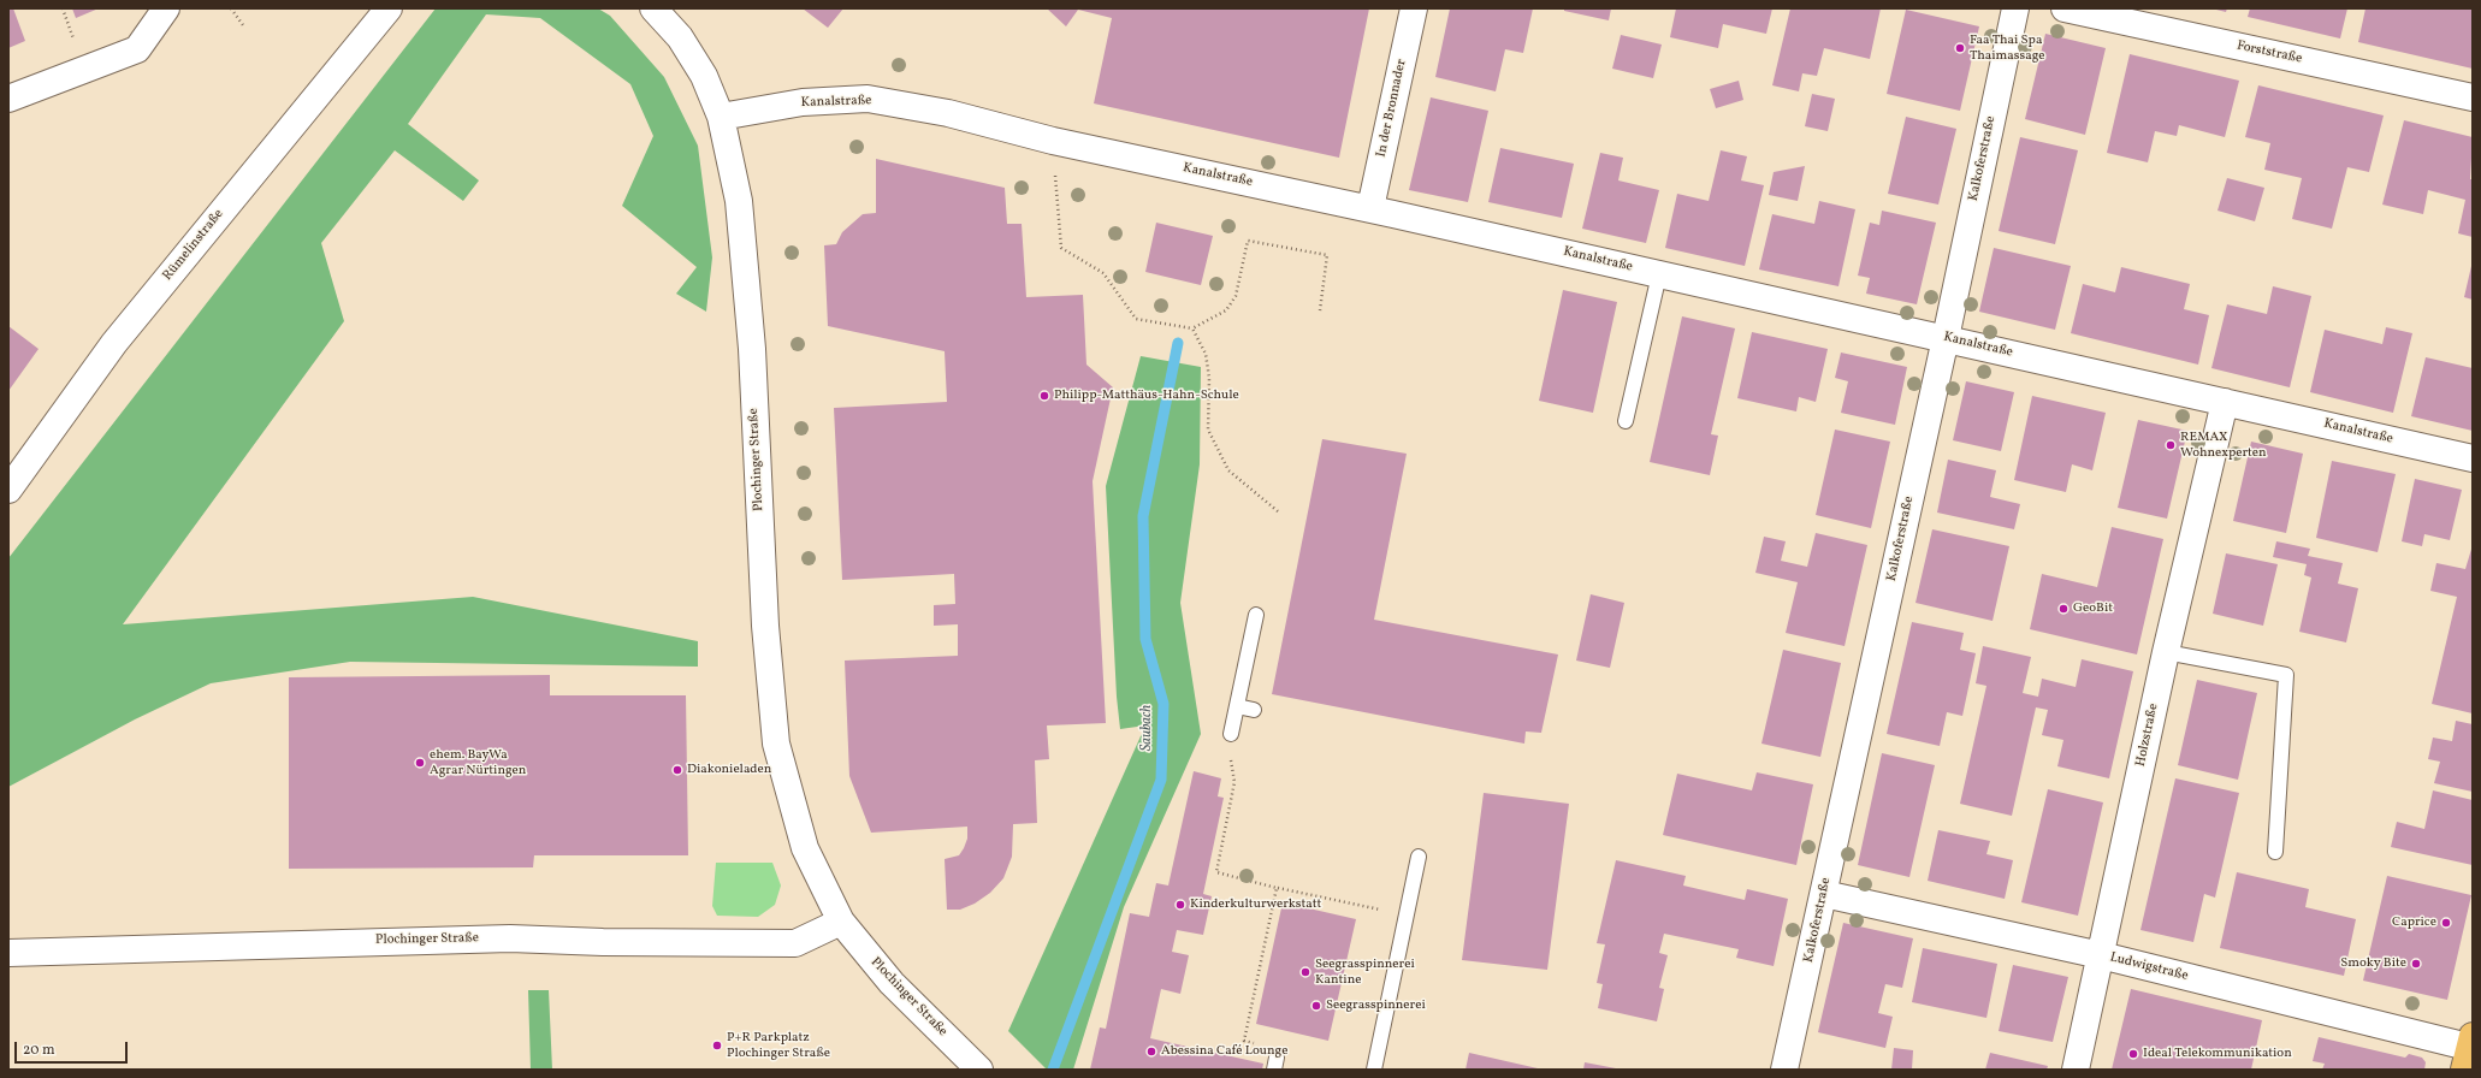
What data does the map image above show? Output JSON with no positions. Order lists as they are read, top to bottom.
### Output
{
  "streets": {
    "street": [
      "Forststraße",
      "Kanalstraße",
      "In der Bronnader",
      "Kalkoferstraße",
      "Rümelinstraße",
      "Plochinger Straße",
      "Holzstraße",
      "Ludwigstraße"
    ]
  },
  "crossings": [
    ["Kanalstraße", "In der Bronnader"],
    ["Kanalstraße", "Kalkoferstraße"],
    ["Kanalstraße", "Plochinger Straße"],
    ["Kanalstraße", "Holzstraße"],
    ["Kalkoferstraße", "Ludwigstraße"],
    ["Holzstraße", "Ludwigstraße"]
  ],
  "water": ["Saubach"],
  "places": [
    "Faa Thai Spa Thaimassage",
    "Philipp-Matthäus-Hahn-Schule",
    "REMAX Wohnexperten",
    "GeoBit",
    "ehem. BayWa Agrar Nürtingen",
    "Diakonieladen",
    "Kinderkulturwerkstatt",
    "Caprice",
    "Smoky Bite",
    "Seegrasspinnerei Kantine",
    "Seegrasspinnerei",
    "P+R Parkplatz Plochinger Straße",
    "Abessina Café Lounge",
    "Ideal Telekommunikation"
  ],
  "scale_bar": "20 m"
}
